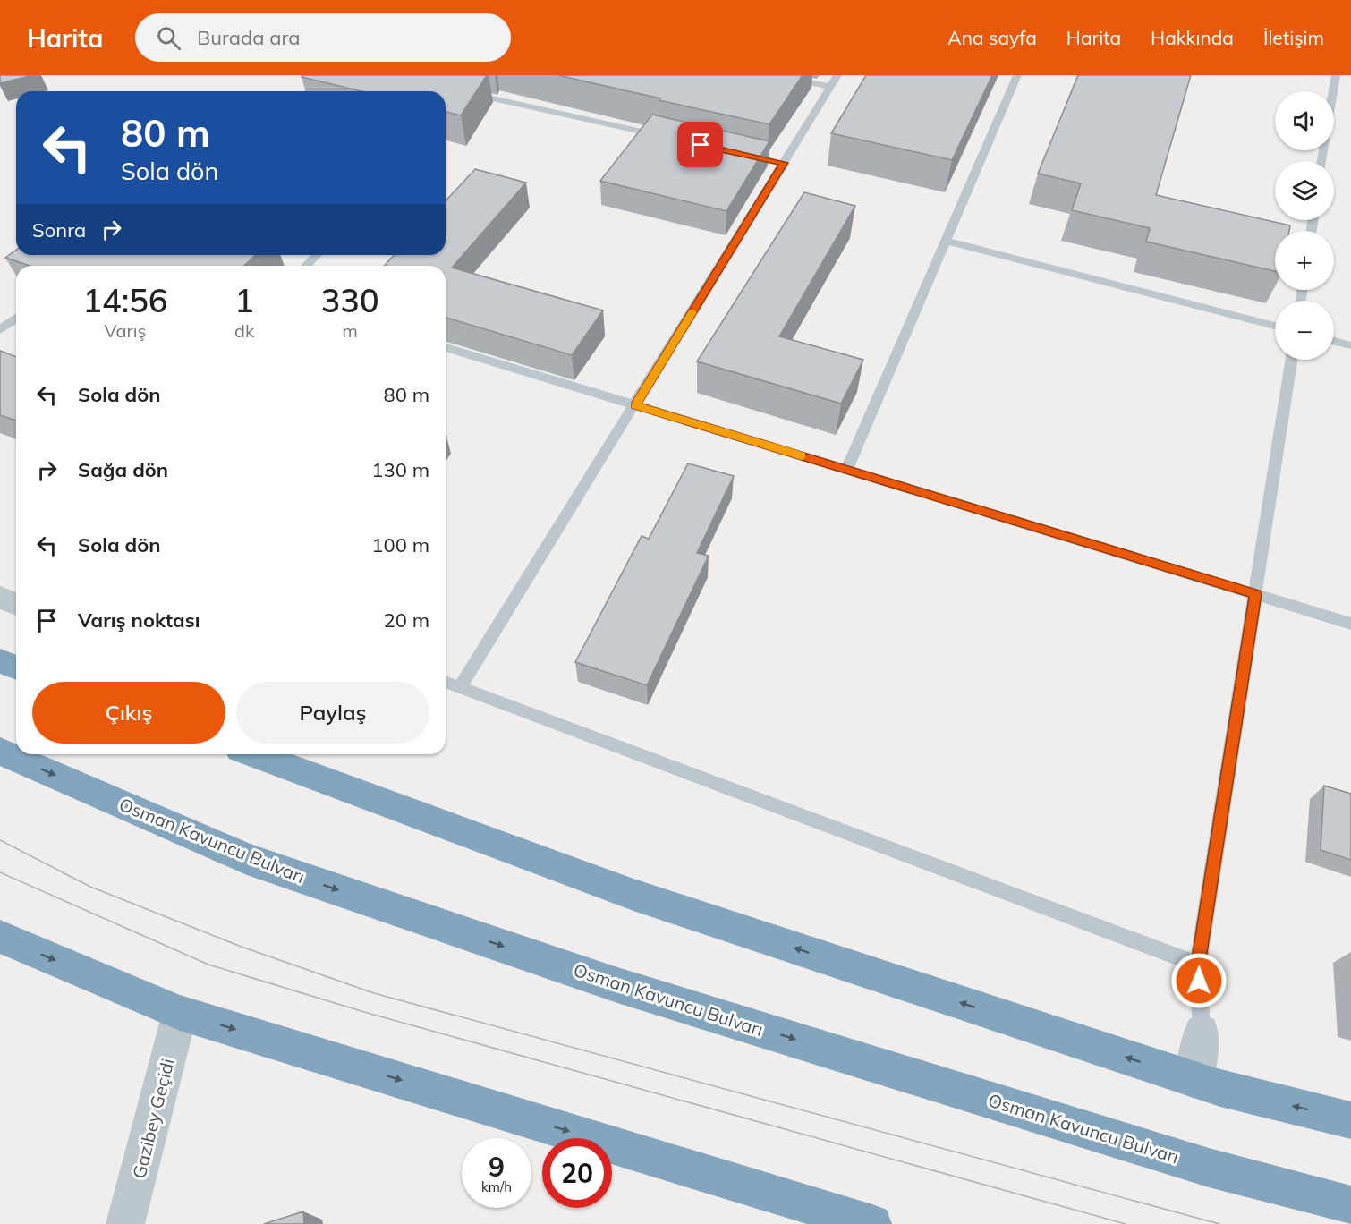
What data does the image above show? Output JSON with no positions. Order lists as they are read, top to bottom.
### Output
{
  "streets": {
    "highway": ["Osman Kavuncu Bulvarı"],
    "street": ["Gazibey Geçidi"]
  },
  "page": {
    "header": "Harita",
    "search": "Burada ara",
    "nav": [
      "Ana sayfa",
      "Harita",
      "Hakkında",
      "İletişim"
    ],
    "map_buttons": ["+", "−"],
    "turn": ["80 m", "Sola dön"],
    "then": "Sonra",
    "eta": [
      "14:56",
      "Varış",
      "1",
      "dk",
      "330",
      "m"
    ],
    "list": [
      {
        "name": "Sola dön",
        "value": "80 m"
      },
      {
        "name": "Sağa dön",
        "value": "130 m"
      },
      {
        "name": "Sola dön",
        "value": "100 m"
      },
      {
        "name": "Varış noktası",
        "value": "20 m"
      }
    ],
    "buttons": ["Çıkış", "Paylaş"],
    "speed": "9 km/h",
    "limit": "20"
  }
}
